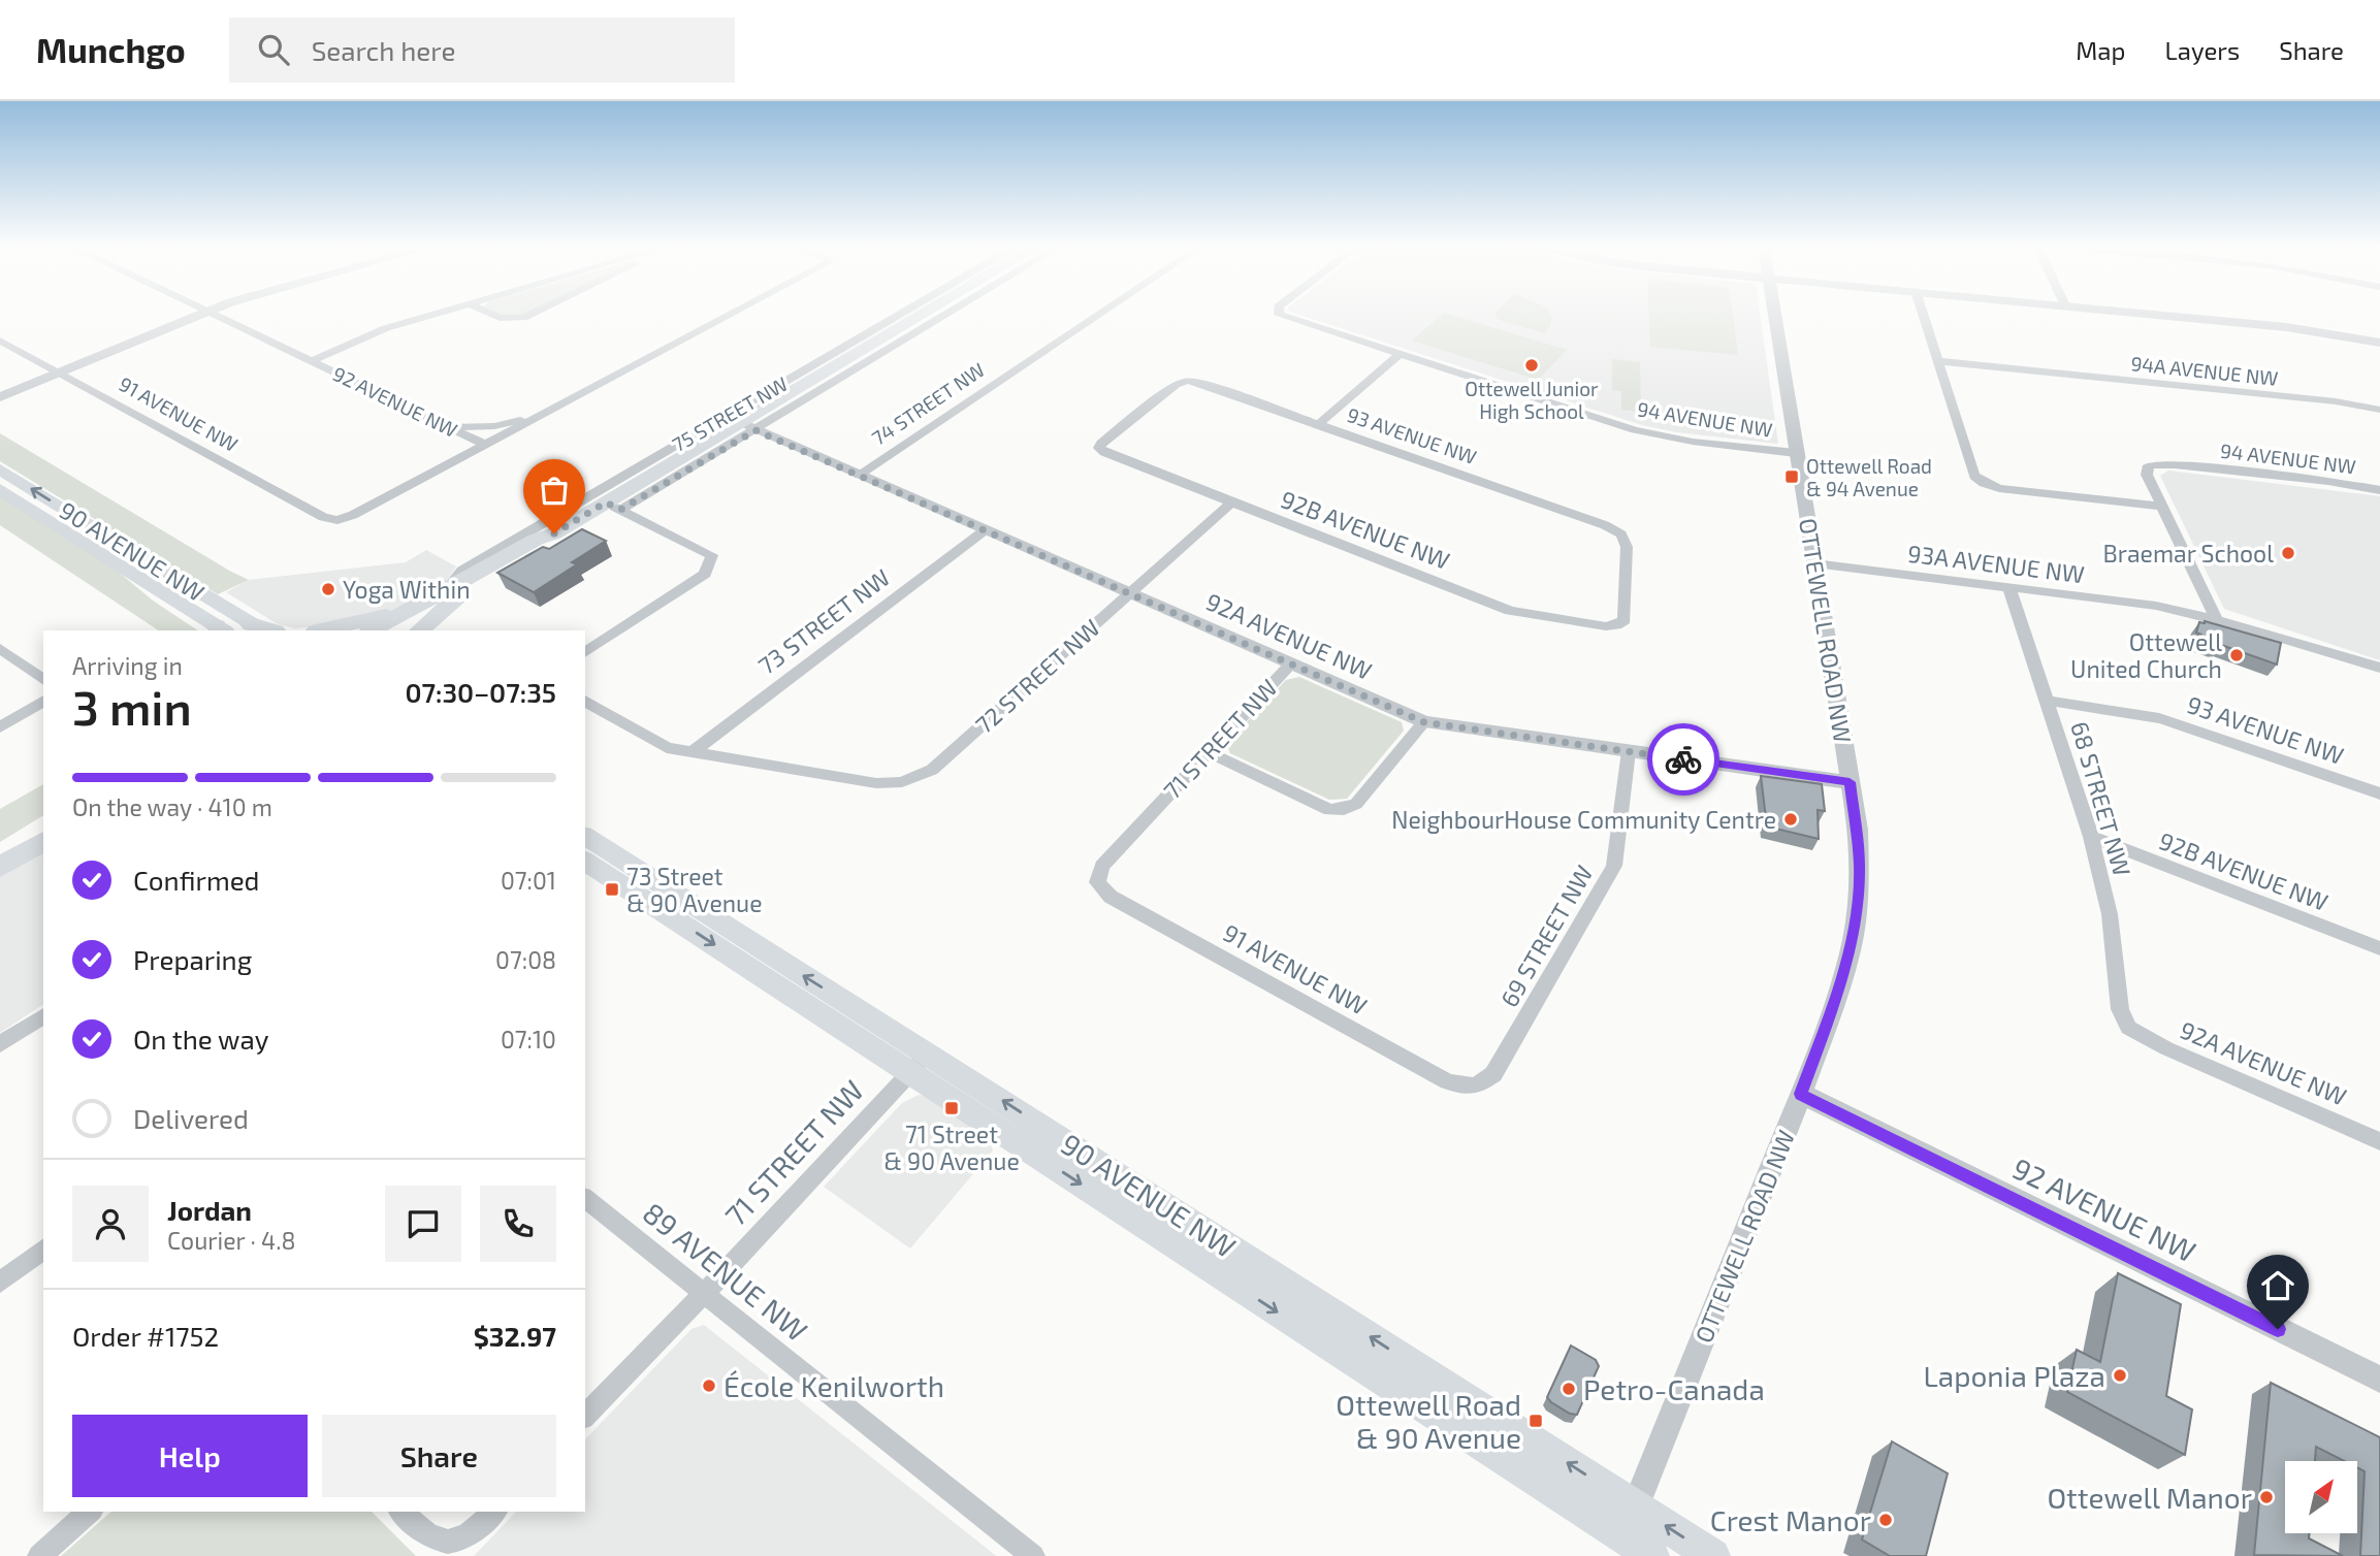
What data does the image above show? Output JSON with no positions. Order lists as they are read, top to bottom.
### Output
{
  "streets": {
    "main road": ["75 STREET NW", "90 AVENUE NW"],
    "street": [
      "94A AVENUE NW",
      "92 AVENUE NW",
      "74 STREET NW",
      "91 AVENUE NW",
      "94 AVENUE NW",
      "93 AVENUE NW",
      "92B AVENUE NW",
      "93A AVENUE NW",
      "73 STREET NW",
      "OTTEWELL ROAD NW",
      "92A AVENUE NW",
      "72 STREET NW",
      "71 STREET NW",
      "68 STREET NW",
      "69 STREET NW",
      "89 AVENUE NW"
    ]
  },
  "crossings": [
    ["92 AVENUE NW", "91 AVENUE NW"],
    ["92 AVENUE NW", "OTTEWELL ROAD NW"],
    ["74 STREET NW", "92A AVENUE NW"],
    ["91 AVENUE NW", "71 STREET NW"],
    ["91 AVENUE NW", "69 STREET NW"],
    ["75 STREET NW", "92A AVENUE NW"],
    ["94 AVENUE NW", "OTTEWELL ROAD NW"],
    ["93 AVENUE NW", "92B AVENUE NW"],
    ["93 AVENUE NW", "68 STREET NW"],
    ["92B AVENUE NW", "72 STREET NW"],
    ["92B AVENUE NW", "68 STREET NW"],
    ["90 AVENUE NW", "OTTEWELL ROAD NW"],
    ["90 AVENUE NW", "71 STREET NW"],
    ["93A AVENUE NW", "OTTEWELL ROAD NW"],
    ["93A AVENUE NW", "68 STREET NW"],
    ["73 STREET NW", "92A AVENUE NW"],
    ["73 STREET NW", "72 STREET NW"],
    ["OTTEWELL ROAD NW", "92A AVENUE NW"],
    ["92A AVENUE NW", "72 STREET NW"],
    ["92A AVENUE NW", "71 STREET NW"],
    ["92A AVENUE NW", "68 STREET NW"],
    ["92A AVENUE NW", "69 STREET NW"],
    ["71 STREET NW", "89 AVENUE NW"]
  ],
  "places": {
    "other": [
      "Ottewell Junior High School",
      "Braemar School",
      "Yoga Within",
      "Ottewell United Church",
      "NeighbourHouse Community Centre",
      "Laponia Plaza",
      "École Kenilworth",
      "Petro-Canada",
      "Ottewell Manor",
      "Crest Manor"
    ],
    "transit": [
      "Ottewell Road & 94 Avenue",
      "73 Street & 90 Avenue",
      "71 Street & 90 Avenue",
      "Ottewell Road & 90 Avenue"
    ]
  },
  "north": "top right",
  "page": {
    "header": "Munchgo",
    "search": "Search here",
    "nav": ["Map", "Layers", "Share"],
    "heading": ["3 min", "Arriving in", "07:30–07:35"],
    "panel": [
      "Jordan",
      "Courier · 4.8",
      "Order #1752",
      "$32.97"
    ],
    "bar": "On the way · 410 m",
    "list": [
      ["Confirmed", "07:01"],
      ["Preparing", "07:08"],
      ["On the way", "07:10"],
      "Delivered"
    ],
    "buttons": ["Help", "Share"]
  }
}
